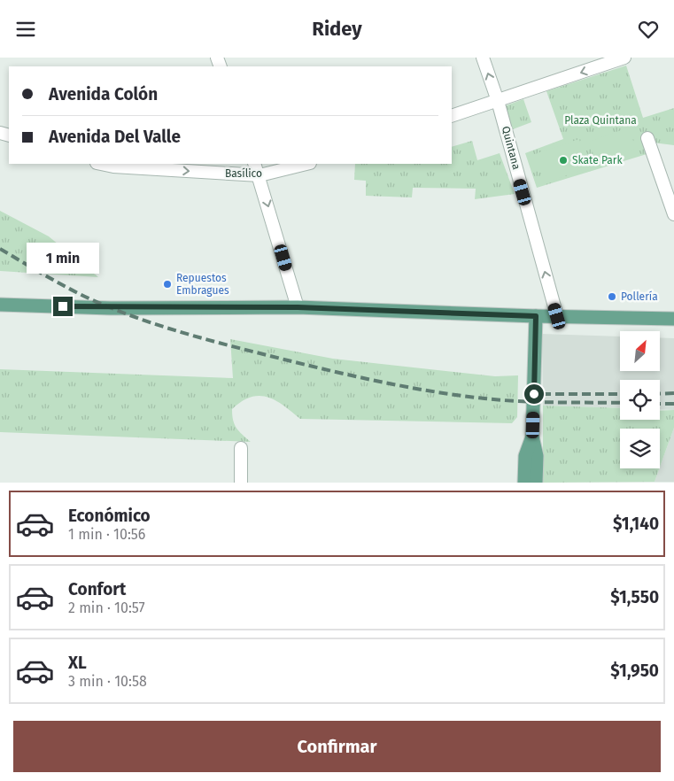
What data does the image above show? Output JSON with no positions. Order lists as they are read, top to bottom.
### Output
{
  "streets": {
    "street": ["Quintana", "Basílico"]
  },
  "one_way": ["Quintana", "Basílico"],
  "parks": ["Plaza Quintana"],
  "places": ["Skate Park", "Repuestos Embragues", "Pollería"],
  "north": "top right",
  "page": {
    "header": "Ridey",
    "banner": ["Avenida Colón", "Avenida Del Valle"],
    "bubble": "1 min",
    "list": [
      {
        "name": "Económico",
        "note": "1 min · 10:56",
        "value": "$1,140"
      },
      {
        "name": "Confort",
        "note": "2 min · 10:57",
        "value": "$1,550"
      },
      {
        "name": "XL",
        "note": "3 min · 10:58",
        "value": "$1,950"
      }
    ],
    "buttons": "Confirmar"
  }
}
